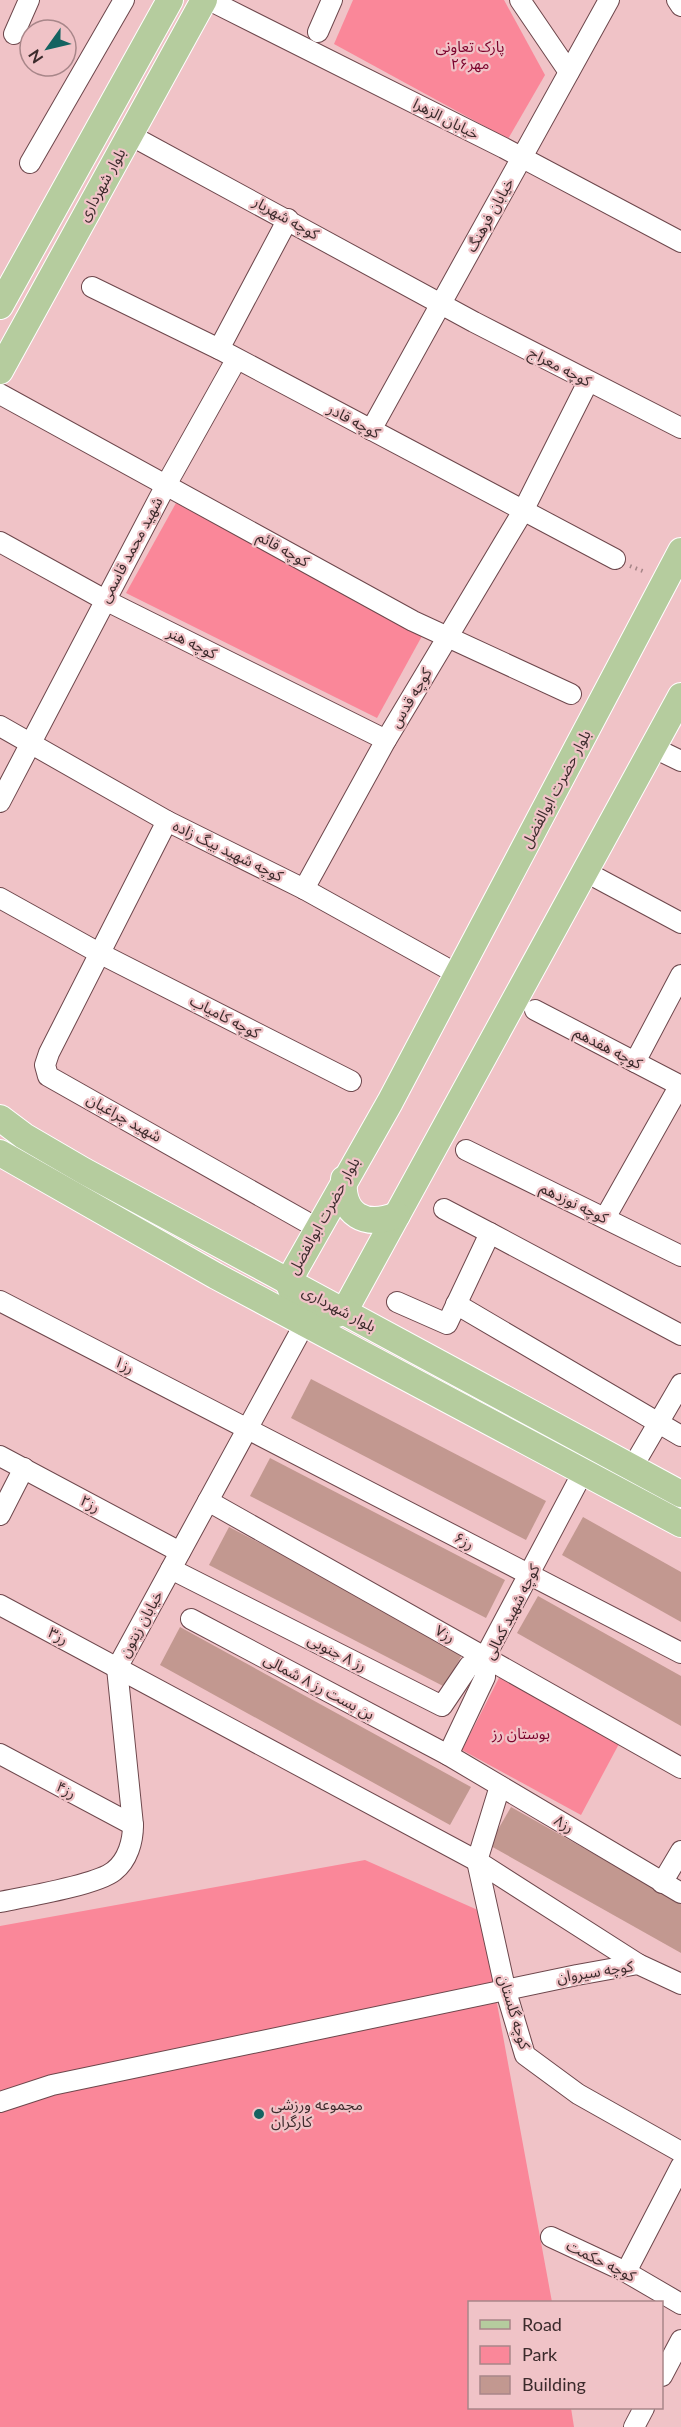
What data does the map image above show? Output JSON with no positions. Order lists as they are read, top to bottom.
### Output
{
  "streets": {
    "main road": ["بلوار شهرداری", "بلوار حضرت ابوالفضل"],
    "street": [
      "خیابان الزهرا",
      "خیابان فرهنگ",
      "کوچه شهریار",
      "کوچه معراج",
      "کوچه قادر",
      "کوچه قائم",
      "شهید محمد قاسمی",
      "کوچه هنر",
      "کوچه قدس",
      "کوچه شهید بیگ زاده",
      "کوچه کامیاب",
      "کوچه هفدهم",
      "شهید چراغیان",
      "کوچه نوزدهم",
      "رز۱",
      "رز۲",
      "رز۶",
      "کوچه شهید کمالی",
      "خیابان زیتون",
      "رز۷",
      "رز۳",
      "رز ۸ جنوبی",
      "بن بست رز ۸ شمالی",
      "رز۴",
      "رز۸",
      "کوچه سیروان",
      "کوچه گلستان",
      "کوچه حکمت"
    ]
  },
  "crossings": [
    ["خیابان الزهرا", "خیابان فرهنگ"],
    ["بلوار شهرداری", "کوچه شهریار"],
    ["بلوار شهرداری", "بلوار حضرت ابوالفضل"],
    ["بلوار شهرداری", "کوچه شهید کمالی"],
    ["بلوار شهرداری", "خیابان زیتون"],
    ["خیابان فرهنگ", "کوچه شهریار"],
    ["خیابان فرهنگ", "کوچه معراج"],
    ["خیابان فرهنگ", "کوچه قادر"],
    ["کوچه شهریار", "کوچه معراج"],
    ["کوچه شهریار", "شهید محمد قاسمی"],
    ["کوچه معراج", "کوچه قدس"],
    ["کوچه قادر", "شهید محمد قاسمی"],
    ["کوچه قادر", "کوچه قدس"],
    ["کوچه قائم", "شهید محمد قاسمی"],
    ["کوچه قائم", "کوچه قدس"],
    ["شهید محمد قاسمی", "کوچه هنر"],
    ["شهید محمد قاسمی", "کوچه شهید بیگ زاده"],
    ["کوچه هنر", "کوچه قدس"],
    ["کوچه قدس", "کوچه شهید بیگ زاده"],
    ["بلوار حضرت ابوالفضل", "کوچه شهید بیگ زاده"],
    ["بلوار حضرت ابوالفضل", "شهید چراغیان"],
    ["بلوار حضرت ابوالفضل", "خیابان زیتون"],
    ["کوچه کامیاب", "شهید چراغیان"],
    ["رز۱", "رز۶"],
    ["رز۱", "خیابان زیتون"],
    ["رز۲", "خیابان زیتون"],
    ["رز۲", "رز ۸ جنوبی"],
    ["رز۶", "کوچه شهید کمالی"],
    ["رز۶", "خیابان زیتون"],
    ["کوچه شهید کمالی", "رز۷"],
    ["کوچه شهید کمالی", "رز ۸ جنوبی"],
    ["کوچه شهید کمالی", "بن بست رز ۸ شمالی"],
    ["کوچه شهید کمالی", "رز۸"],
    ["خیابان زیتون", "رز۷"],
    ["خیابان زیتون", "رز۳"],
    ["خیابان زیتون", "رز ۸ جنوبی"],
    ["خیابان زیتون", "رز۴"],
    ["رز۷", "رز ۸ جنوبی"],
    ["رز۳", "کوچه سیروان"],
    ["رز۳", "کوچه گلستان"],
    ["بن بست رز ۸ شمالی", "رز۸"],
    ["کوچه سیروان", "کوچه گلستان"]
  ],
  "parks": ["پارک تعاونی مهر۲۶", "بوستان رز"],
  "places": ["مجموعه ورزشی کارگران"],
  "legend": ["Road", "Park", "Building"],
  "north": "bottom left"
}
